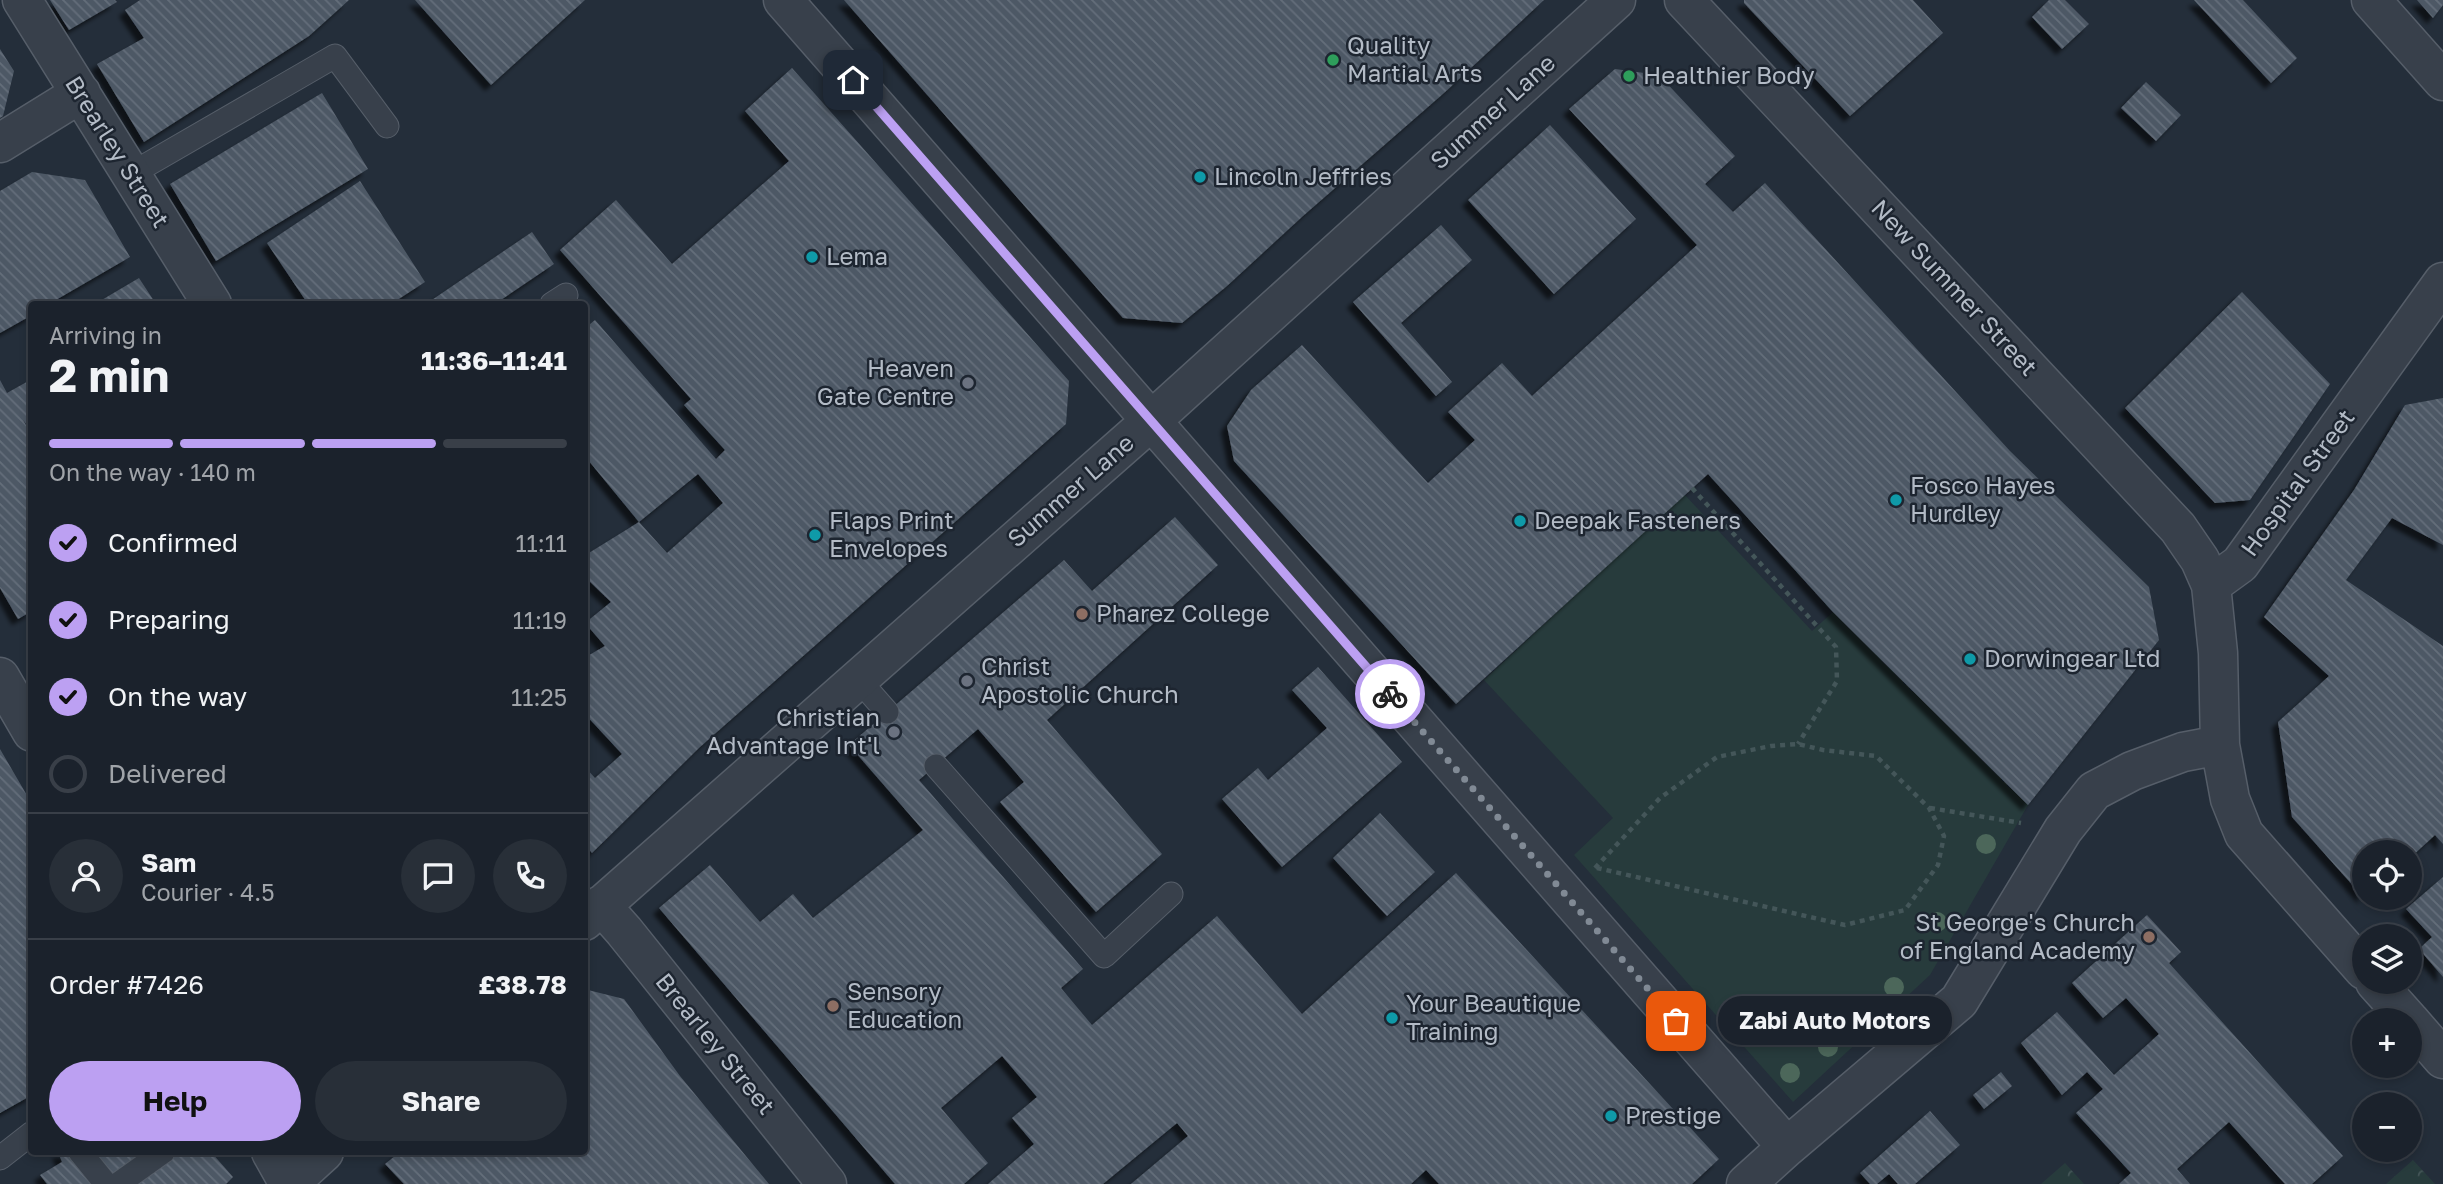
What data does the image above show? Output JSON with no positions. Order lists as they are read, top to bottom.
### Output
{
  "streets": {
    "street": [
      "Summer Lane",
      "Brearley Street",
      "New Summer Street",
      "Hospital Street"
    ]
  },
  "crossings": [
    ["Summer Lane", "Brearley Street"],
    ["New Summer Street", "Hospital Street"]
  ],
  "places": [
    "Quality Martial Arts",
    "Healthier Body",
    "Lincoln Jeffries",
    "Lema",
    "Heaven Gate Centre",
    "Fosco Hayes Hurdley",
    "Deepak Fasteners",
    "Flaps Print Envelopes",
    "Pharez College",
    "Dorwingear Ltd",
    "Christ Apostolic Church",
    "Christian Advantage Int'l",
    "St George's Church of England Academy",
    "Sensory Education",
    "Your Beautique Training",
    "Zabi Auto Motors",
    "Prestige"
  ],
  "page": {
    "heading": ["2 min", "Arriving in", "11:36–11:41"],
    "panel": [
      "Sam",
      "Courier · 4.5",
      "Order #7426",
      "£38.78"
    ],
    "bar": "On the way · 140 m",
    "list": [
      ["Confirmed", "11:11"],
      ["Preparing", "11:19"],
      ["On the way", "11:25"],
      "Delivered"
    ],
    "map_buttons": ["+", "−"],
    "bubble": "Zabi Auto Motors",
    "buttons": ["Help", "Share"]
  }
}
